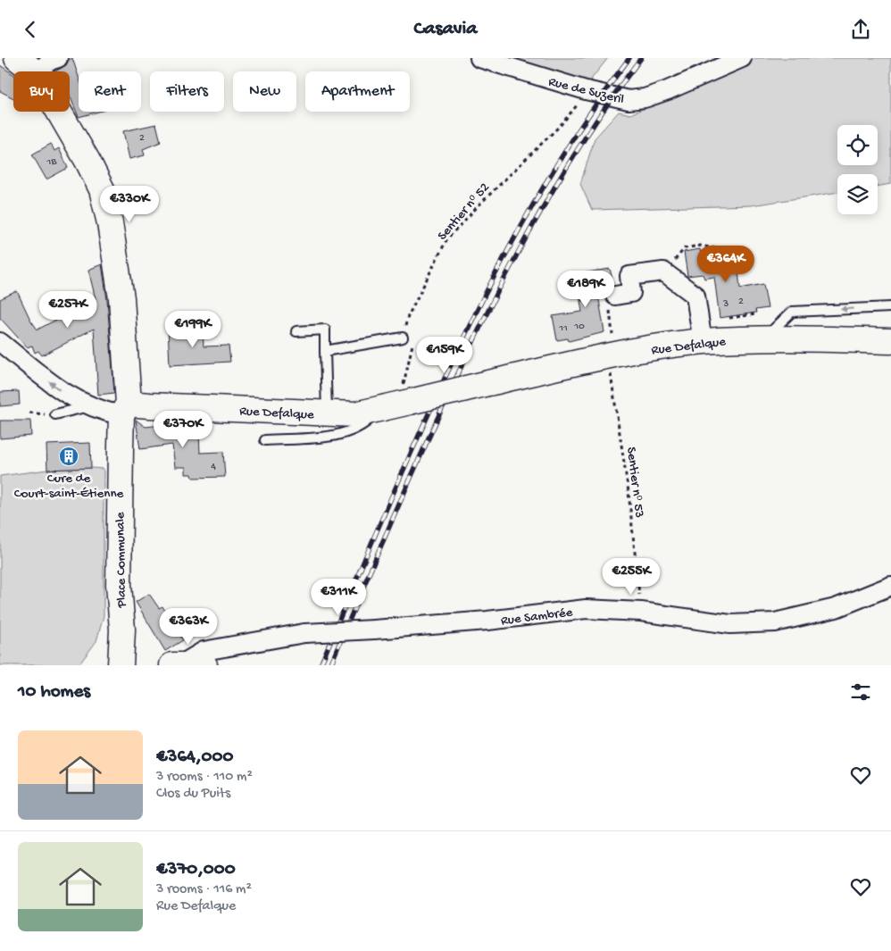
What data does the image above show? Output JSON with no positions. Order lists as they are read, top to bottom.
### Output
{
  "streets": {
    "main road": ["Rue Defalque", "Place Communale"],
    "street": ["Rue de Suzeril", "Rue Sambrée"],
    "path": ["Sentier nᵒ 52", "Sentier nᵒ 53"]
  },
  "crossings": [
    ["Rue de Suzeril", "Sentier nᵒ 52"],
    ["Rue Defalque", "Sentier nᵒ 53"],
    ["Rue Defalque", "Place Communale"],
    ["Sentier nᵒ 53", "Rue Sambrée"]
  ],
  "places": {
    "building": ["Cure de Court-saint-Étienne"]
  },
  "house_numbers": [
    "2",
    "1B",
    "2",
    "3",
    "10",
    "11",
    "4"
  ],
  "page": {
    "header": "Casavia",
    "chip": [
      "Buy",
      "Rent",
      "Filters",
      "New",
      "Apartment"
    ],
    "price": [
      "€330K",
      "€364K",
      "€189K",
      "€257K",
      "€199K",
      "€159K",
      "€370K",
      "€255K",
      "€311K",
      "€363K"
    ],
    "heading": "10 homes",
    "list": [
      {
        "name": "€364,000",
        "note": "3 rooms · 110 m² · Clos du Puits"
      },
      {
        "name": "€370,000",
        "note": "3 rooms · 116 m² · Rue Defalque"
      }
    ]
  }
}
